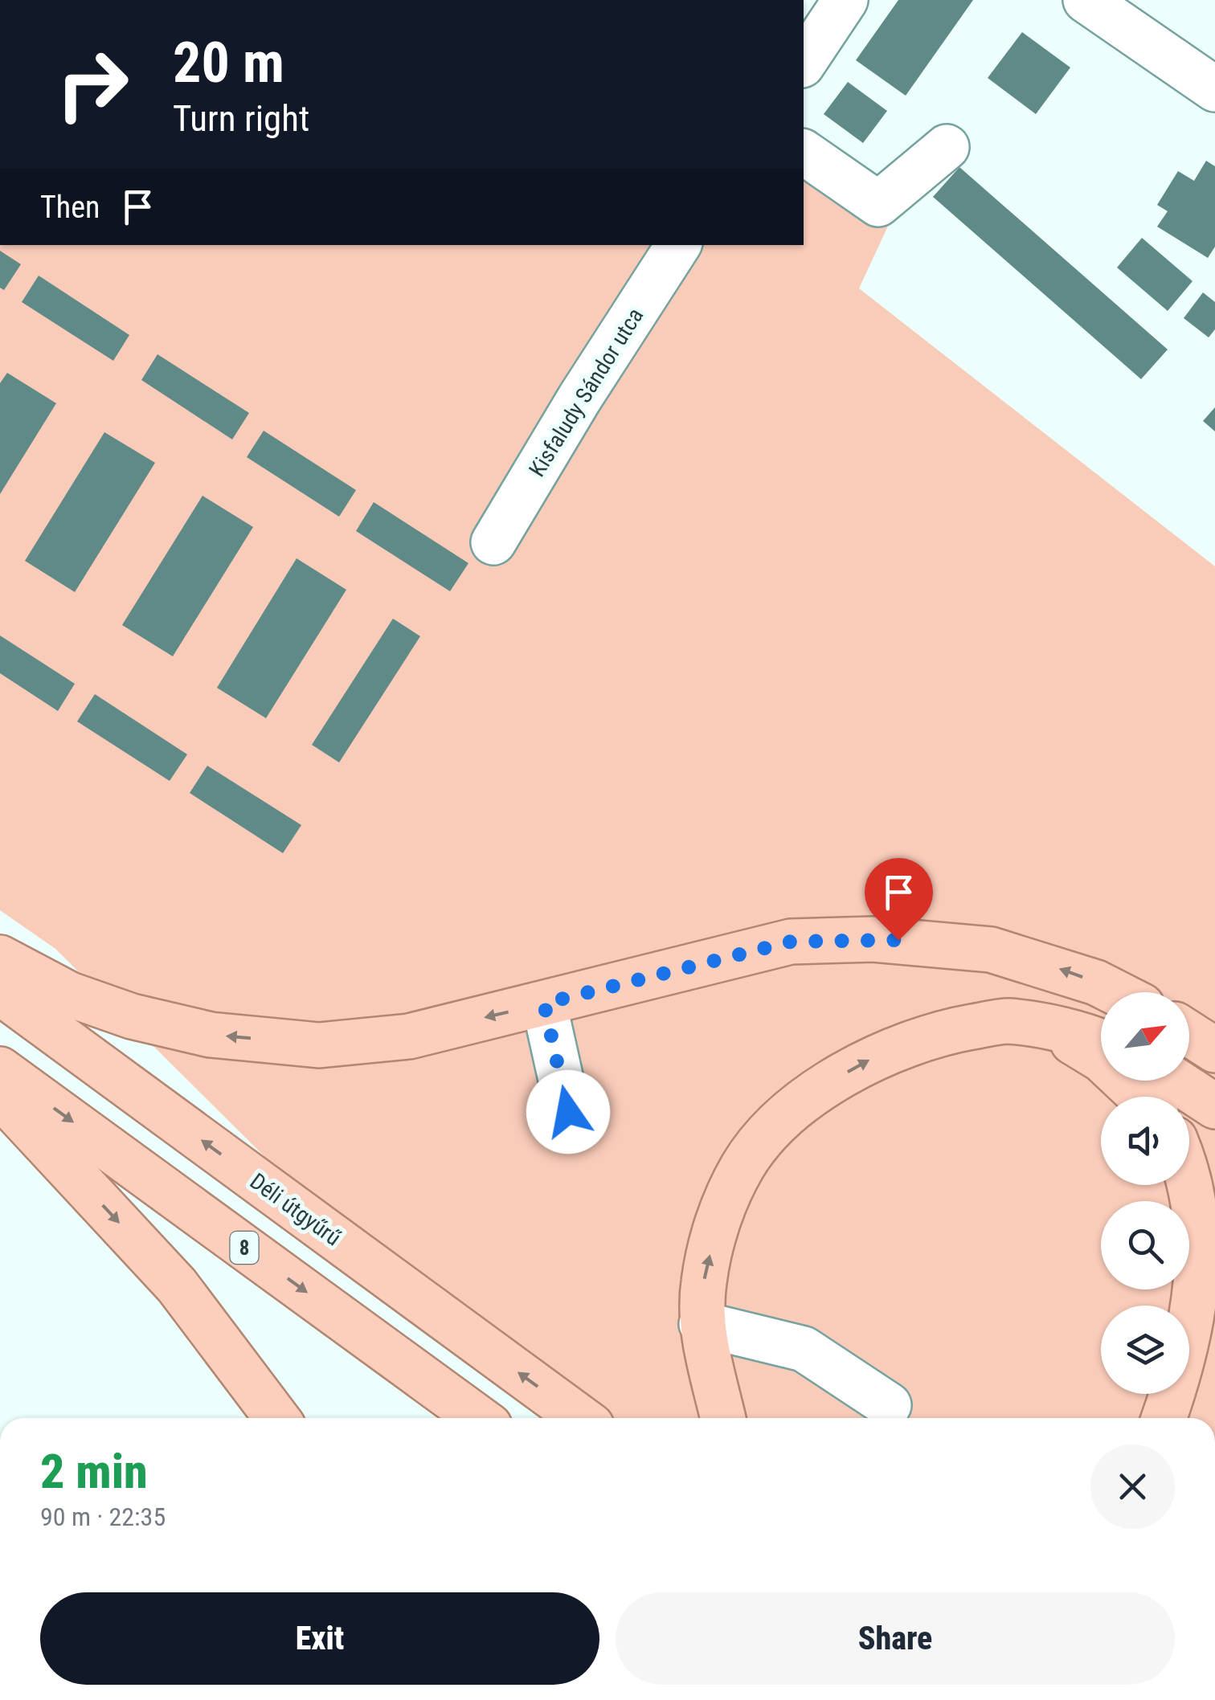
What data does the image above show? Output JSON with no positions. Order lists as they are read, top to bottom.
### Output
{
  "streets": {
    "main road": ["Déli útgyűrű", "8"],
    "street": ["Kisfaludy Sándor utca"]
  },
  "north": "top right",
  "page": {
    "turn": ["20 m", "Turn right"],
    "then": "Then",
    "heading": ["2 min", "90 m · 22:35"],
    "buttons": ["Exit", "Share"]
  }
}
